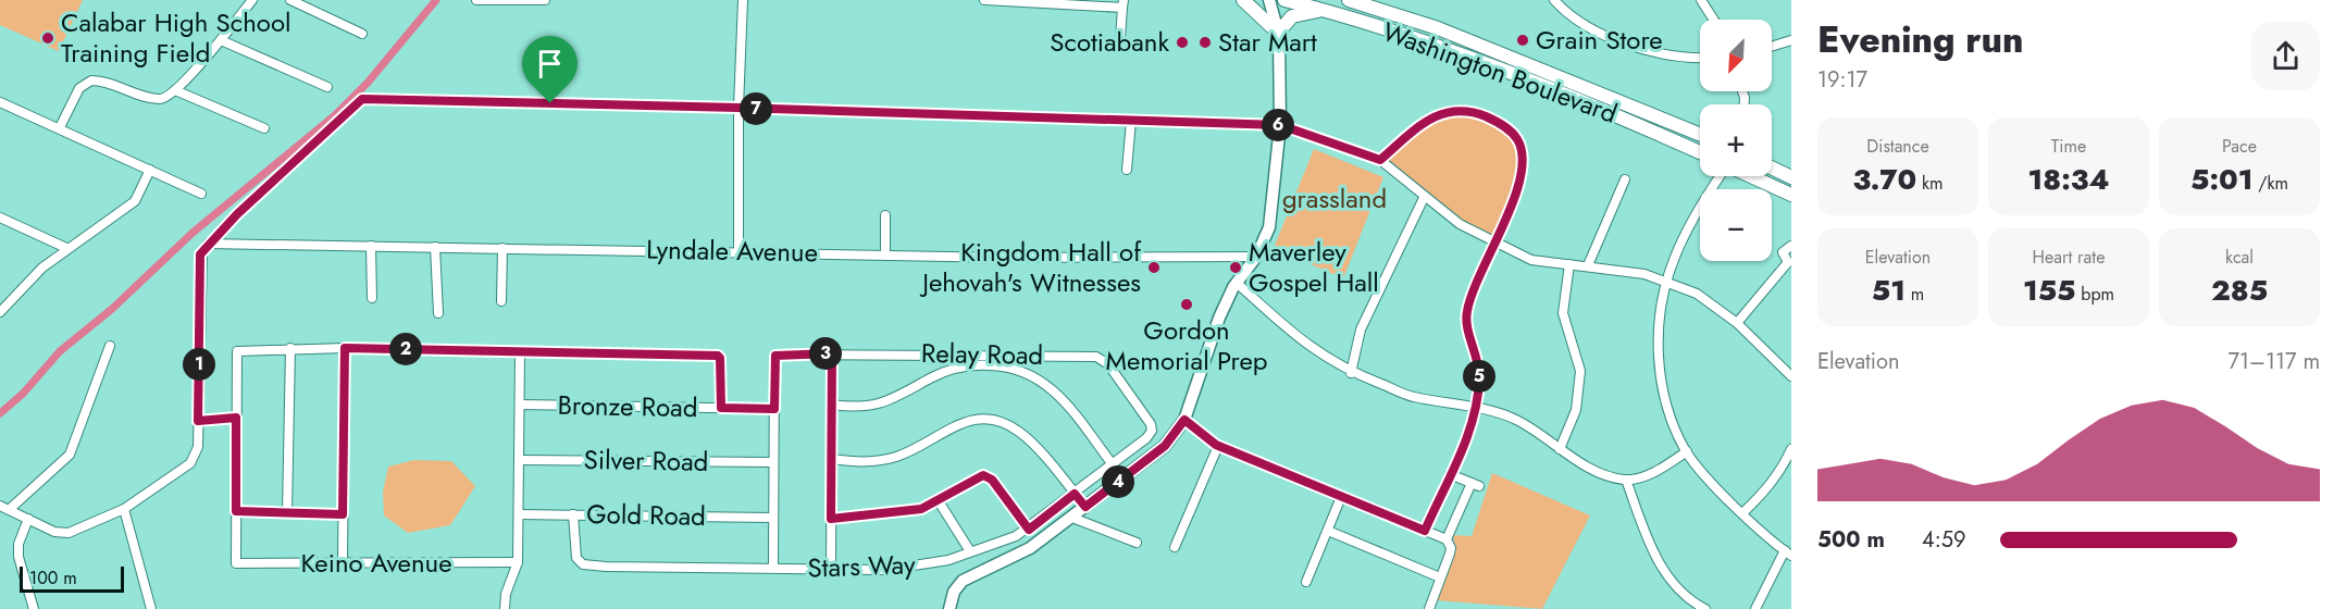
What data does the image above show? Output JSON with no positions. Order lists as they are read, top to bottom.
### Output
{
  "streets": {
    "highway": ["Washington Boulevard"],
    "street": [
      "Lyndale Avenue",
      "Relay Road",
      "Bronze Road",
      "Silver Road",
      "Gold Road",
      "Keino Avenue",
      "Stars Way"
    ]
  },
  "crossings": [
    ["Relay Road", "Bronze Road"],
    ["Relay Road", "Stars Way"],
    ["Gold Road", "Stars Way"]
  ],
  "parks": ["grassland"],
  "places": [
    "Calabar High School Training Field",
    "Grain Store",
    "Scotiabank",
    "Star Mart",
    "Kingdom Hall of Jehovah's Witnesses",
    "Maverley Gospel Hall",
    "Gordon Memorial Prep"
  ],
  "scale_bar": "100 m",
  "north": "bottom left",
  "page": {
    "heading": ["Evening run", "19:17"],
    "map_buttons": ["+", "−"],
    "pins": [
      "7",
      "6",
      "2",
      "3",
      "1",
      "5",
      "4"
    ],
    "stats": [
      ["Distance", "3.70 km"],
      ["Time", "18:34"],
      ["Pace", "5:01 /km"],
      ["Elevation", "51 m"],
      ["Heart rate", "155 bpm"],
      ["kcal", "285"]
    ],
    "chart": ["Elevation", "71–117 m"],
    "list": [
      {
        "name": "500 m",
        "note": "4:59"
      }
    ],
    "scale": "100 m"
  }
}
